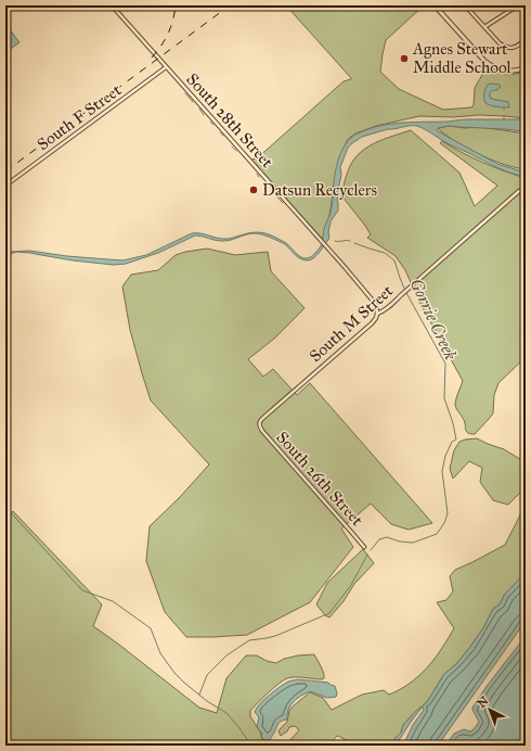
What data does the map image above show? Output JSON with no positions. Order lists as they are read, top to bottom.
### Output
{
  "streets": {
    "street": [
      "South F Street",
      "South 28th Street",
      "South M Street",
      "South 26th Street"
    ]
  },
  "crossings": [
    ["South F Street", "South 28th Street"],
    ["South 28th Street", "South M Street"],
    ["South M Street", "South 26th Street"]
  ],
  "water": ["Gorrie Creek"],
  "places": ["Agnes Stewart Middle School", "Datsun Recyclers"],
  "north": "top left"
}
